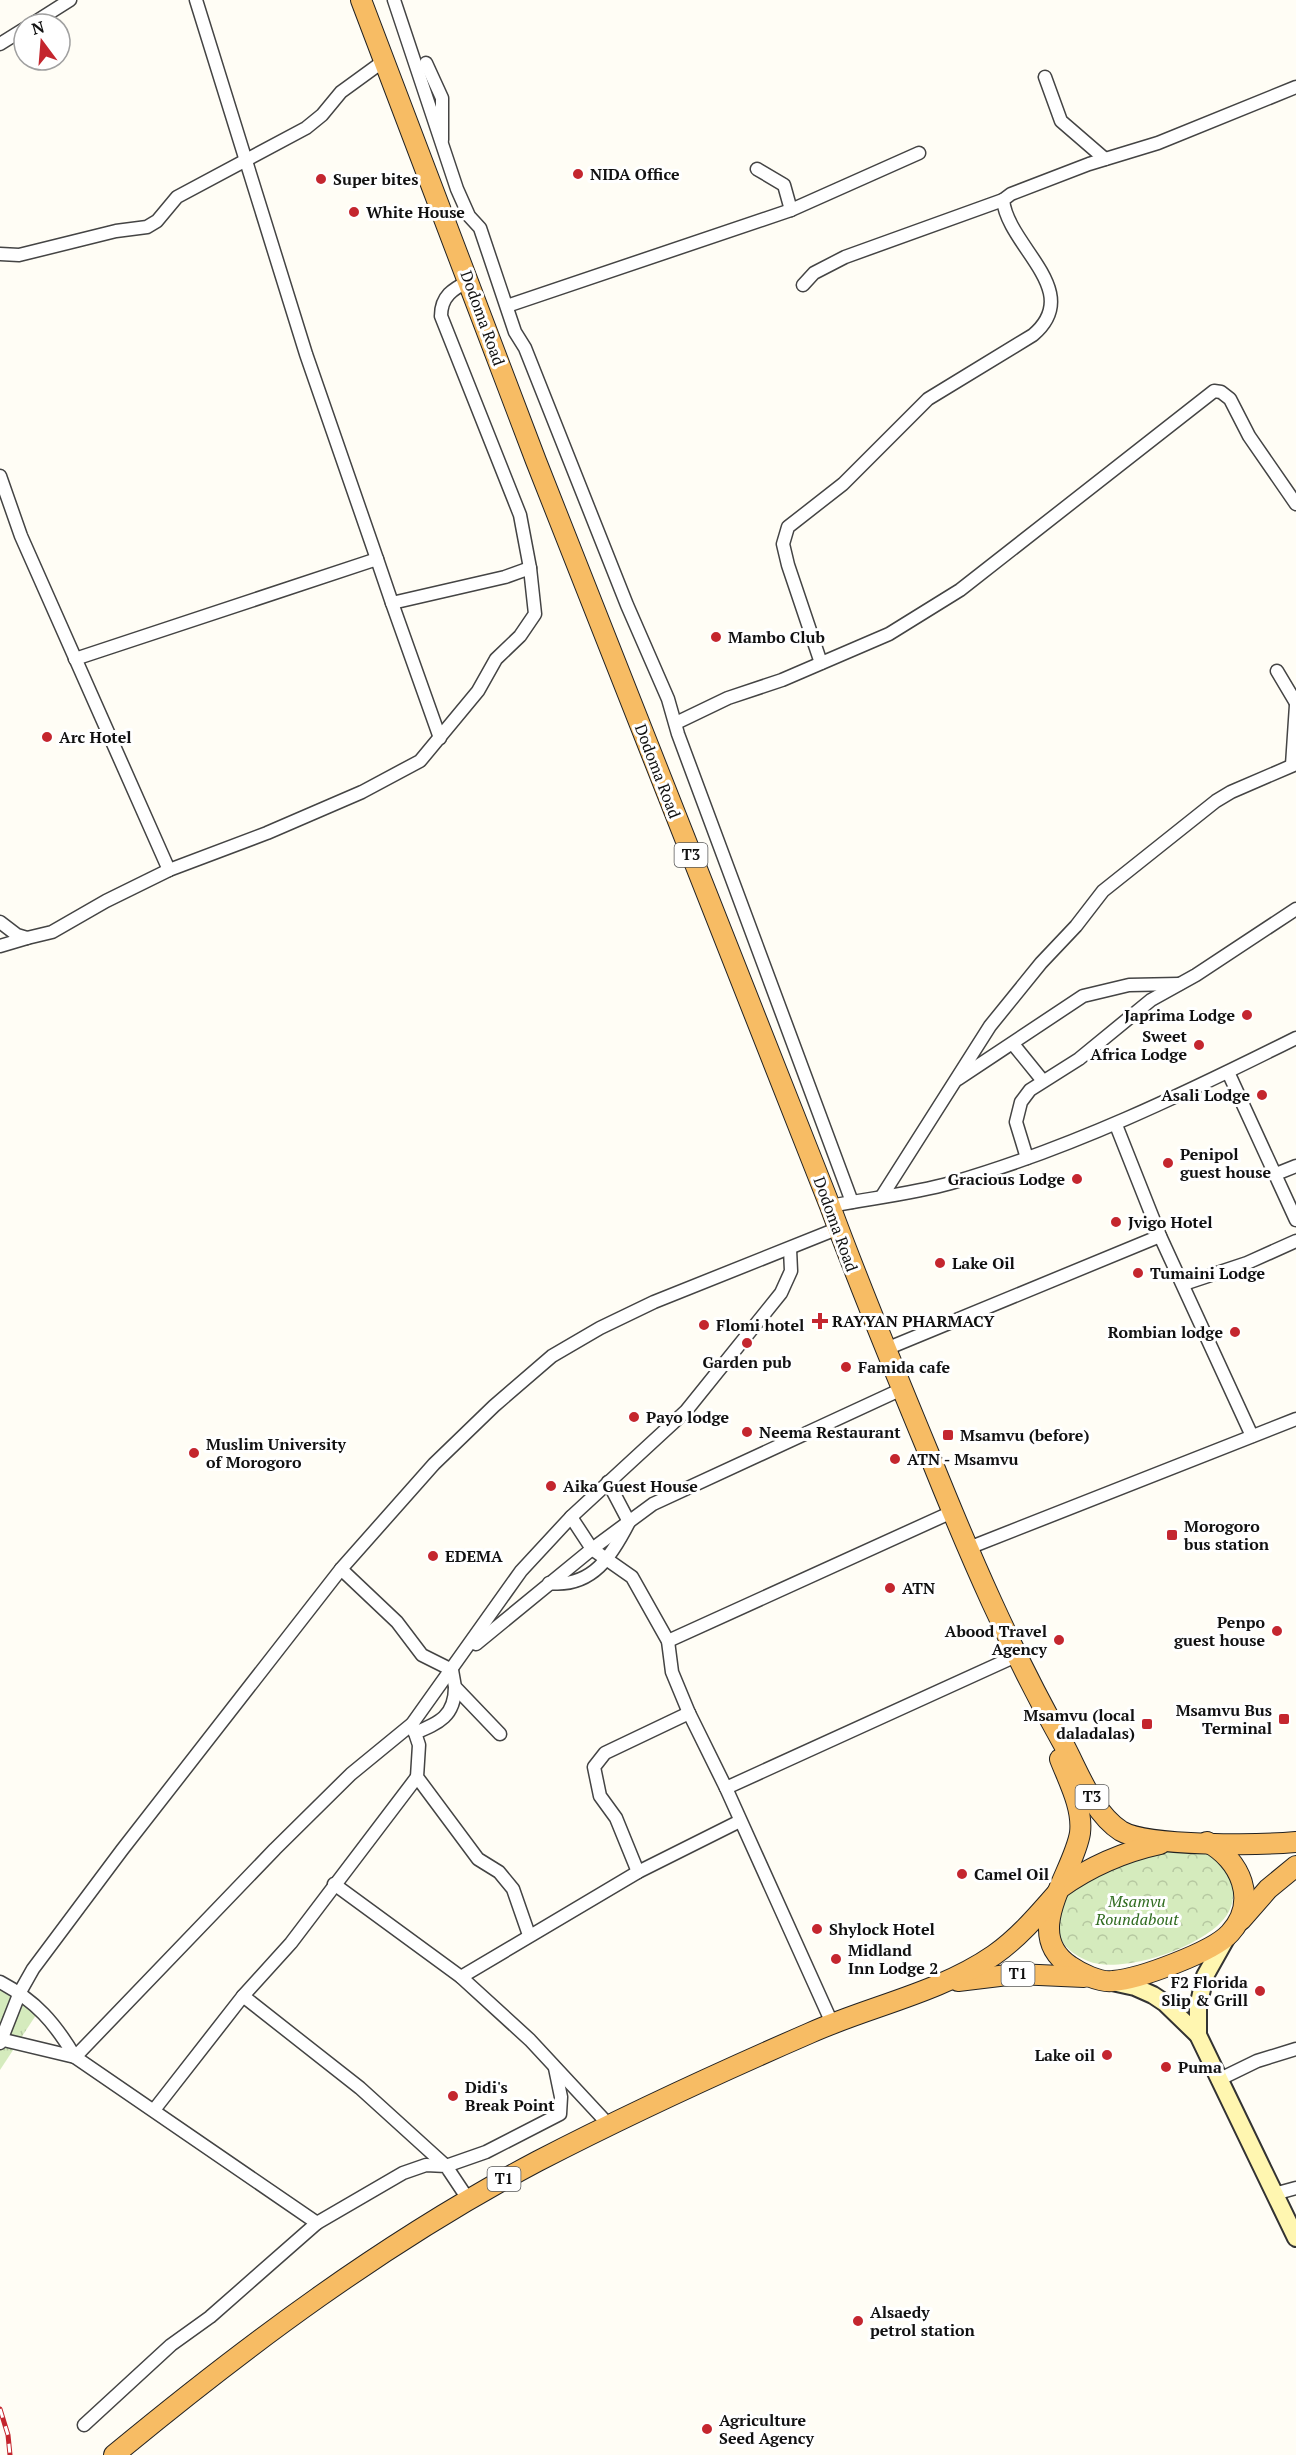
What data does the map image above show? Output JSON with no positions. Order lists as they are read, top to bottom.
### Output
{
  "streets": {
    "highway": ["Dodoma Road", "T3", "T1"]
  },
  "crossings": [
    ["Dodoma Road", "T1"]
  ],
  "parks": ["Msamvu Roundabout"],
  "places": {
    "other": [
      "NIDA Office",
      "Super bites",
      "White House",
      "Mambo Club",
      "Arc Hotel",
      "Japrima Lodge",
      "Sweet Africa Lodge",
      "Asali Lodge",
      "Penipol guest house",
      "Gracious Lodge",
      "Jvigo Hotel",
      "Lake Oil",
      "Tumaini Lodge",
      "Flomi hotel",
      "Rombian lodge",
      "Garden pub",
      "Famida cafe",
      "Payo lodge",
      "Neema Restaurant",
      "Muslim University of Morogoro",
      "ATN - Msamvu",
      "Aika Guest House",
      "EDEMA",
      "ATN",
      "Penpo guest house",
      "Abood Travel Agency",
      "Camel Oil",
      "Shylock Hotel",
      "Midland Inn Lodge 2",
      "F2 Florida Slip & Grill",
      "Lake oil",
      "Puma",
      "Didi's Break Point",
      "Alsaedy petrol station",
      "Agriculture Seed Agency"
    ],
    "health": ["RAYYAN PHARMACY"],
    "transit": [
      "Msamvu (before)",
      "Morogoro bus station",
      "Msamvu Bus Terminal",
      "Msamvu (local daladalas)"
    ]
  },
  "north": "top"
}
